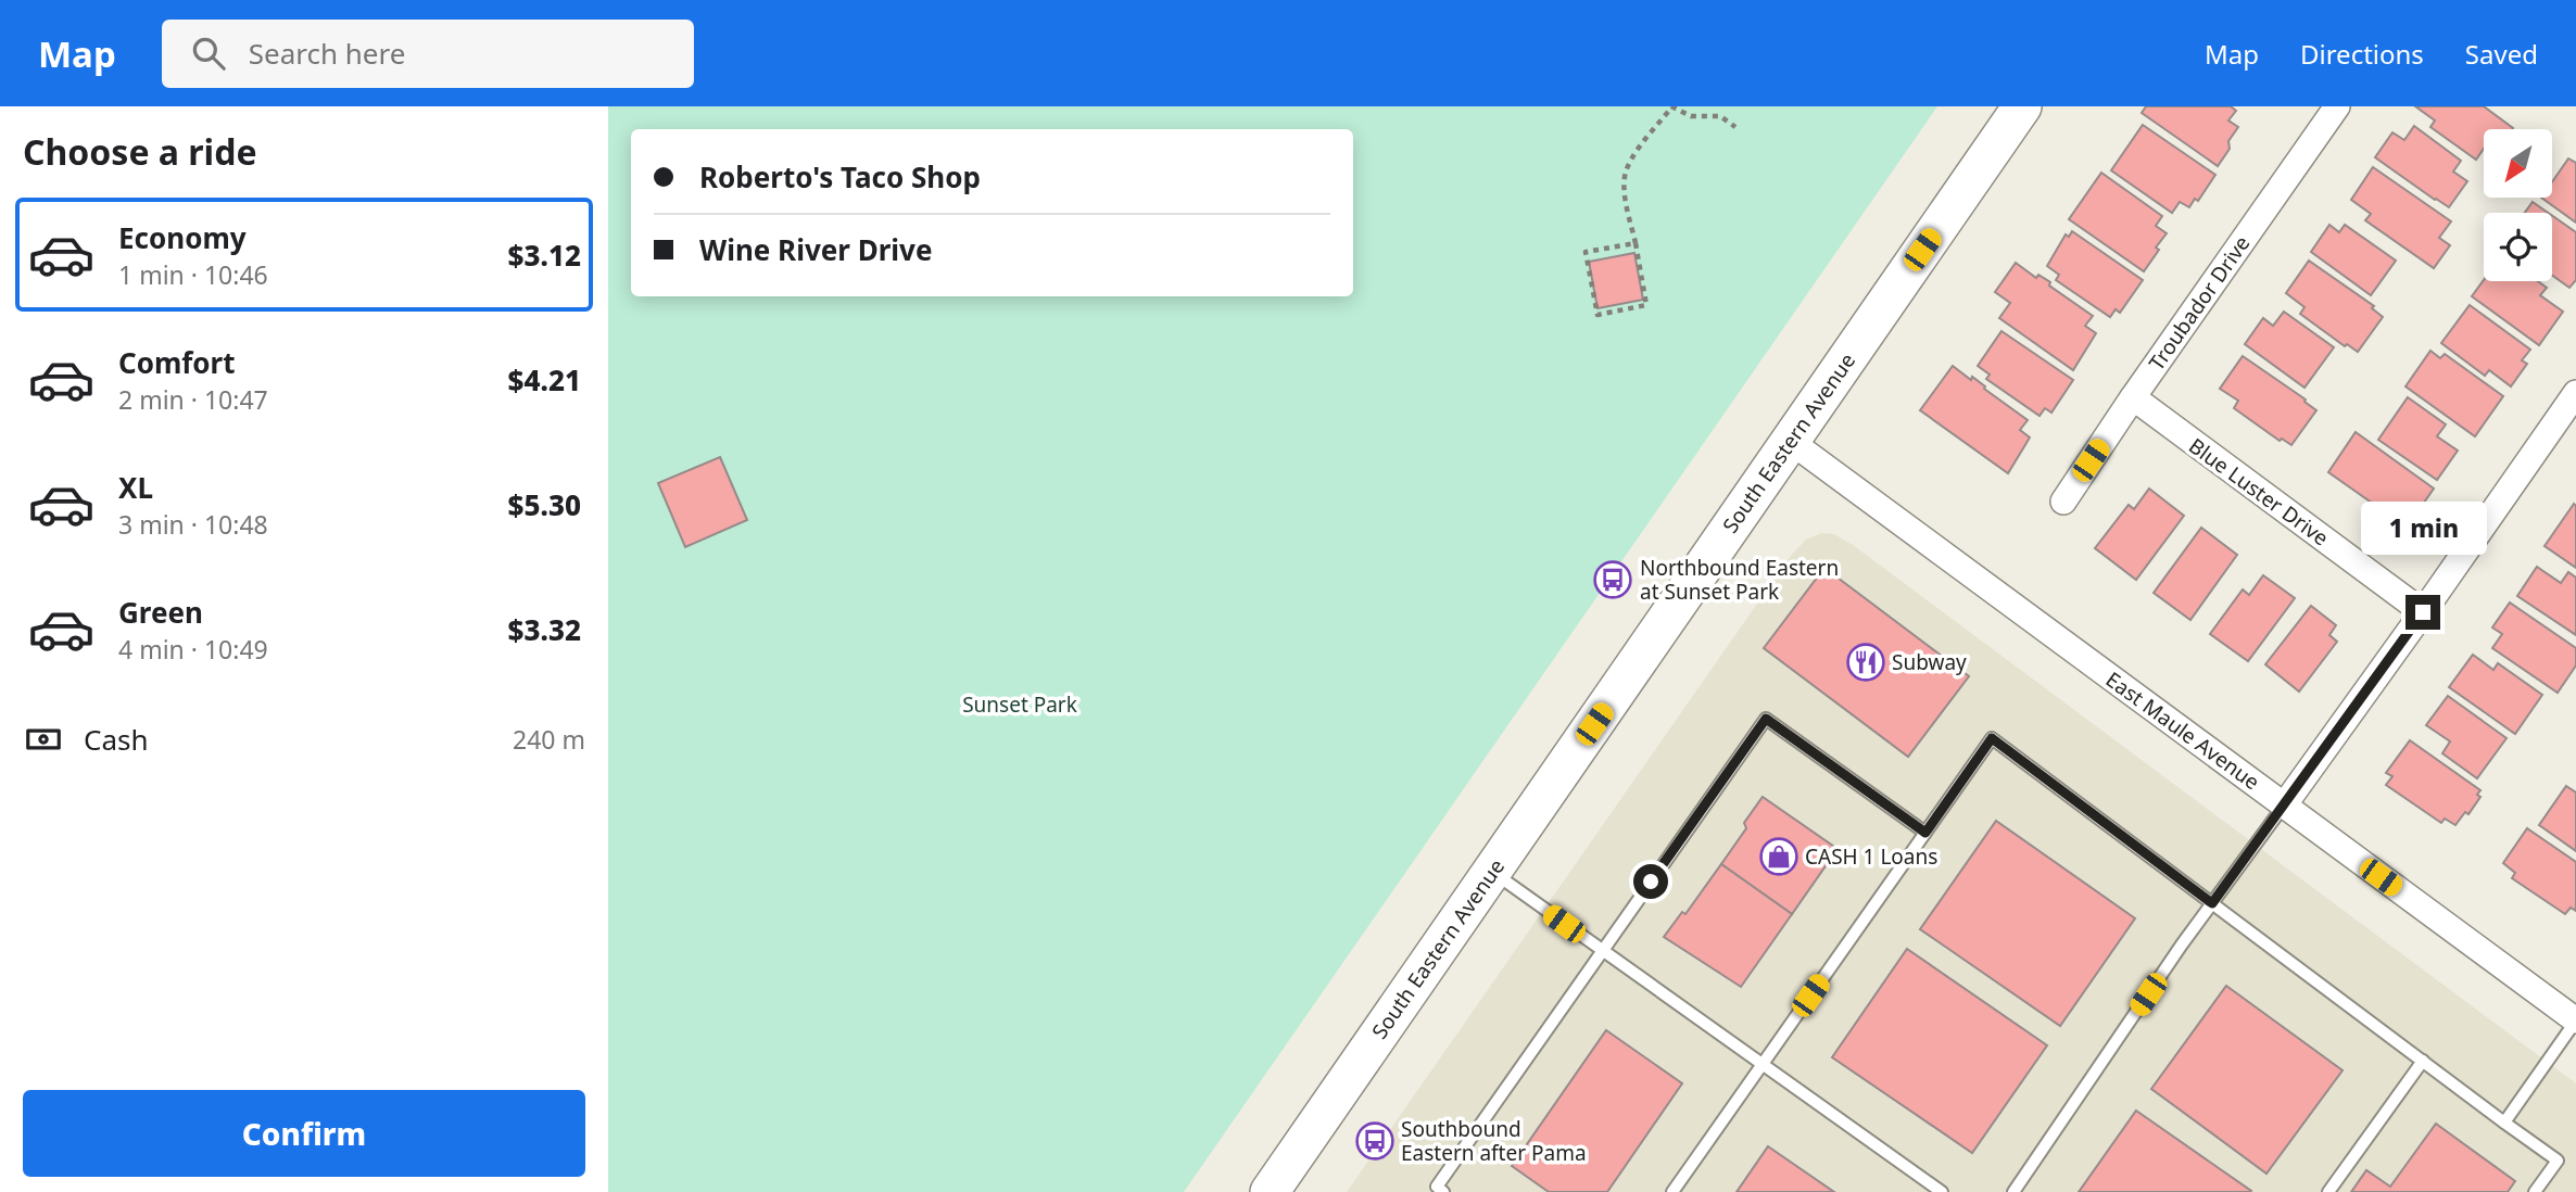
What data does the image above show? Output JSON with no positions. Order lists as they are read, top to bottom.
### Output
{
  "streets": {
    "main road": ["South Eastern Avenue"],
    "street": ["Troubador Drive", "Blue Luster Drive", "East Maule Avenue"]
  },
  "crossings": [
    ["Troubador Drive", "Blue Luster Drive"],
    ["South Eastern Avenue", "East Maule Avenue"]
  ],
  "parks": ["Sunset Park"],
  "places": {
    "bus stop": ["Northbound Eastern at Sunset Park", "Southbound Eastern after Pama"],
    "restaurant": ["Subway"],
    "shop": ["CASH 1 Loans"]
  },
  "north": "bottom left",
  "page": {
    "header": "Map",
    "search": "Search here",
    "nav": ["Map", "Directions", "Saved"],
    "heading": "Choose a ride",
    "banner": ["Roberto's Taco Shop", "Wine River Drive"],
    "list": [
      {
        "name": "Economy",
        "note": "1 min · 10:46",
        "value": "$3.12"
      },
      {
        "name": "Comfort",
        "note": "2 min · 10:47",
        "value": "$4.21"
      },
      {
        "name": "XL",
        "note": "3 min · 10:48",
        "value": "$5.30"
      },
      {
        "name": "Green",
        "note": "4 min · 10:49",
        "value": "$3.32"
      }
    ],
    "bubble": "1 min",
    "pay": ["Cash", "240 m"],
    "buttons": "Confirm"
  }
}
